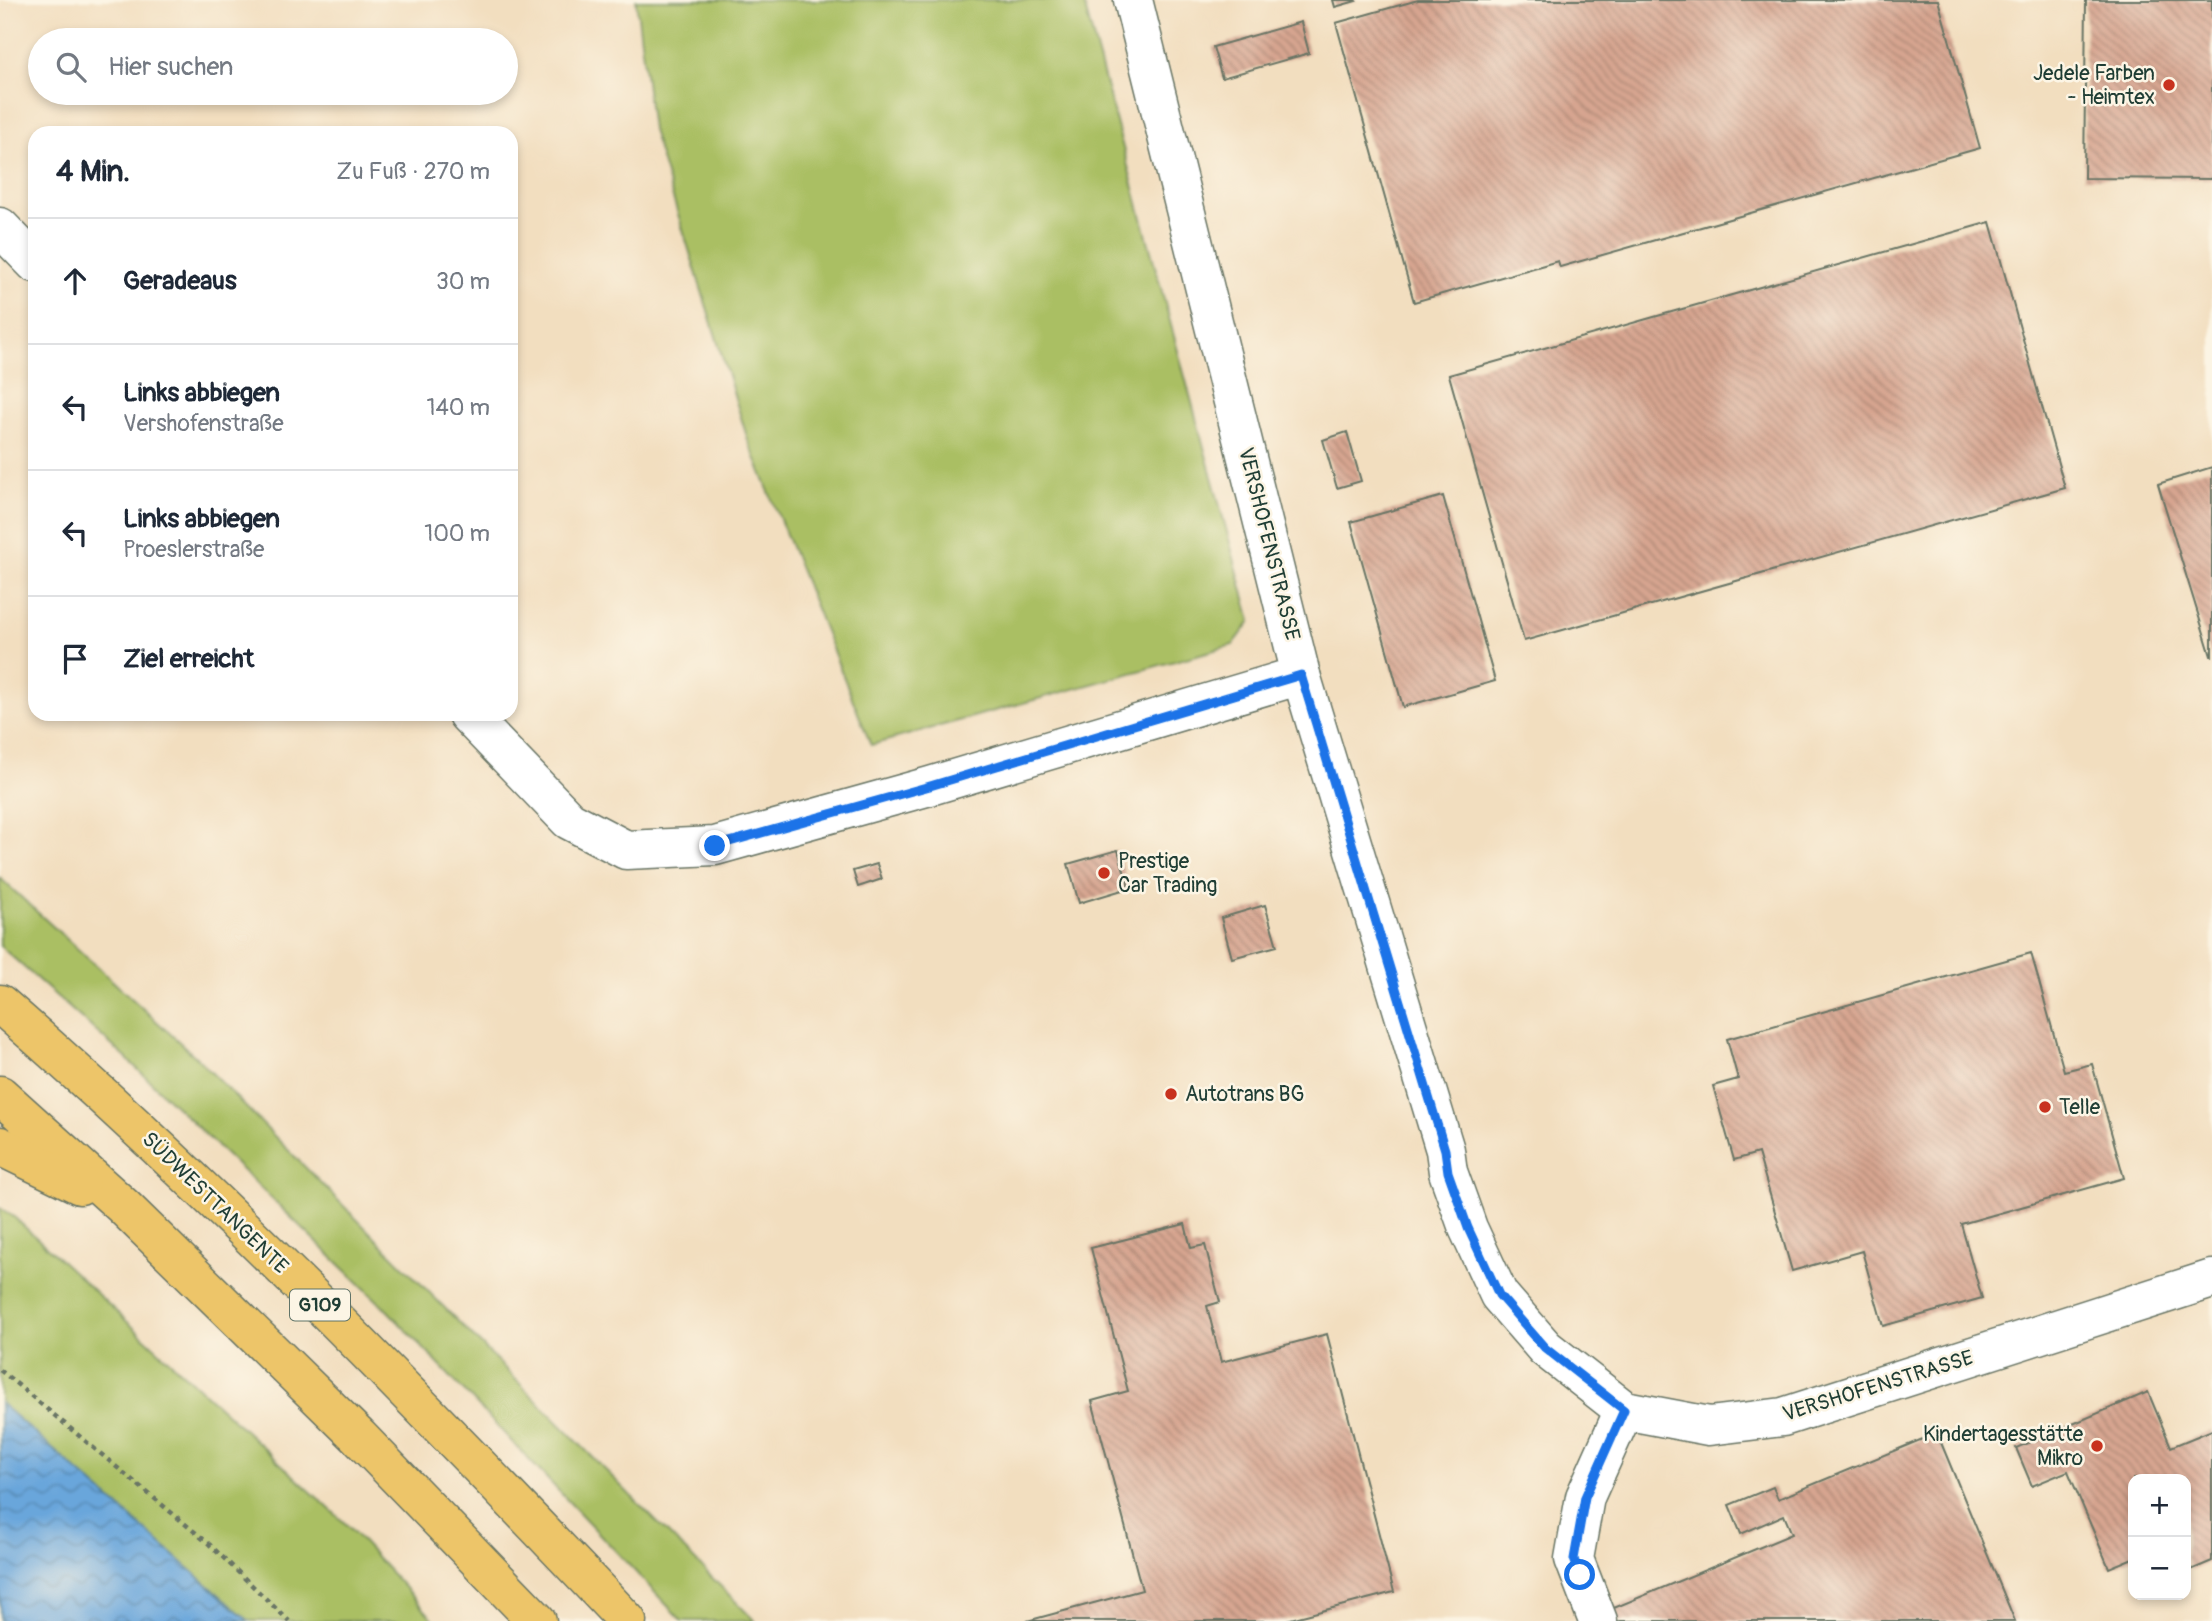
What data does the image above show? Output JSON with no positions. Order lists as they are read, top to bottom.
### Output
{
  "streets": {
    "highway": ["SÜDWESTTANGENTE", "G109"],
    "street": ["VERSHOFENSTRASSE"]
  },
  "places": [
    "Jedele Farben - Heimtex",
    "Prestige Car Trading",
    "Autotrans BG",
    "Telle",
    "Kindertagesstätte Mikro"
  ],
  "page": {
    "search": "Hier suchen",
    "heading": ["4 Min.", "Zu Fuß · 270 m"],
    "list": [
      ["Geradeaus", "30 m"],
      ["Links abbiegen", "Vershofenstraße", "140 m"],
      ["Links abbiegen", "Proeslerstraße", "100 m"],
      "Ziel erreicht"
    ],
    "map_buttons": ["+", "−"]
  }
}
